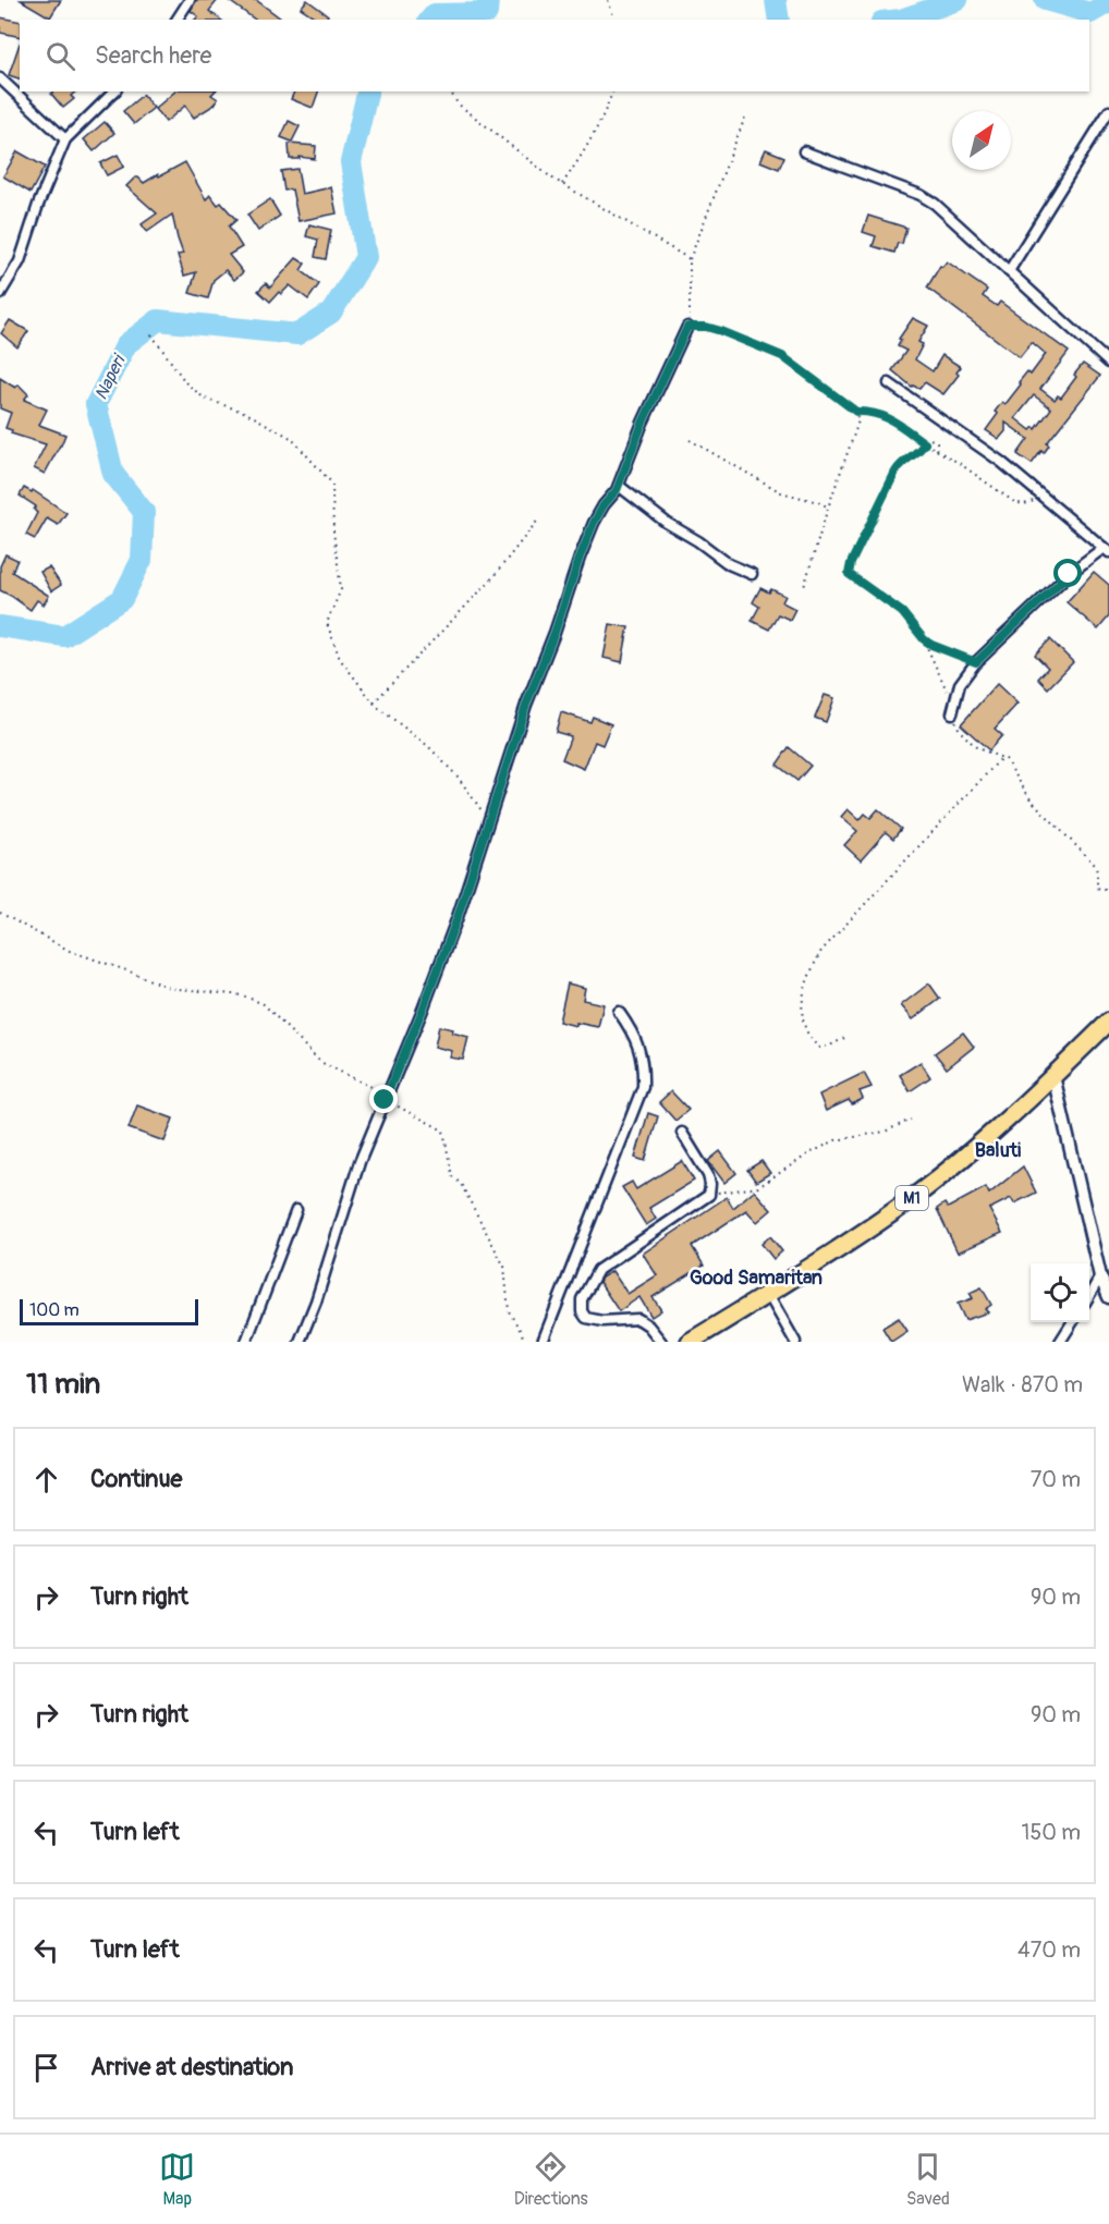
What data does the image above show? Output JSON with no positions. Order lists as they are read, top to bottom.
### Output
{
  "streets": {
    "highway": ["M1"]
  },
  "districts": ["Baluti", "Good Samaritan"],
  "water": ["Naperi"],
  "scale_bar": "100 m",
  "north": "top right",
  "page": {
    "search": "Search here",
    "scale": "100 m",
    "heading": ["11 min", "Walk · 870 m"],
    "list": [
      ["Continue", "70 m"],
      ["Turn right", "90 m"],
      ["Turn right", "90 m"],
      ["Turn left", "150 m"],
      ["Turn left", "470 m"],
      "Arrive at destination"
    ],
    "nav": ["Map", "Directions", "Saved"]
  }
}
